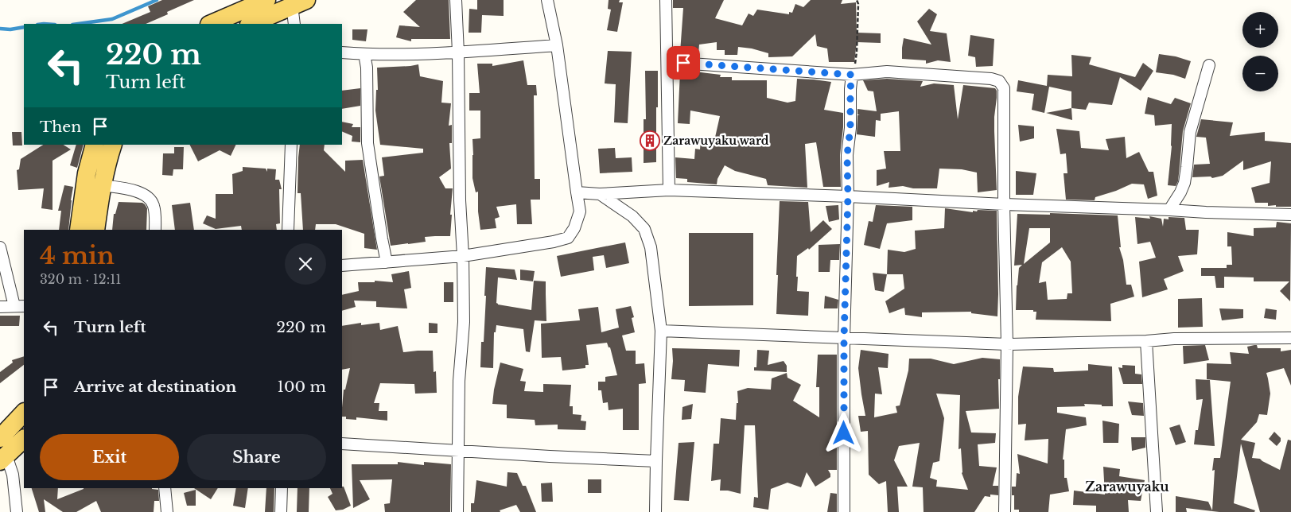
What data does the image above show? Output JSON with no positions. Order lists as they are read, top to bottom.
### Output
{
  "districts": ["Zarawuyaku"],
  "places": {
    "building": ["Zarawuyaku ward"]
  },
  "page": {
    "map_buttons": ["+", "−"],
    "turn": ["220 m", "Turn left"],
    "then": "Then",
    "heading": ["4 min", "320 m · 12:11"],
    "list": [
      {
        "name": "Turn left",
        "value": "220 m"
      },
      {
        "name": "Arrive at destination",
        "value": "100 m"
      }
    ],
    "buttons": ["Exit", "Share"]
  }
}
